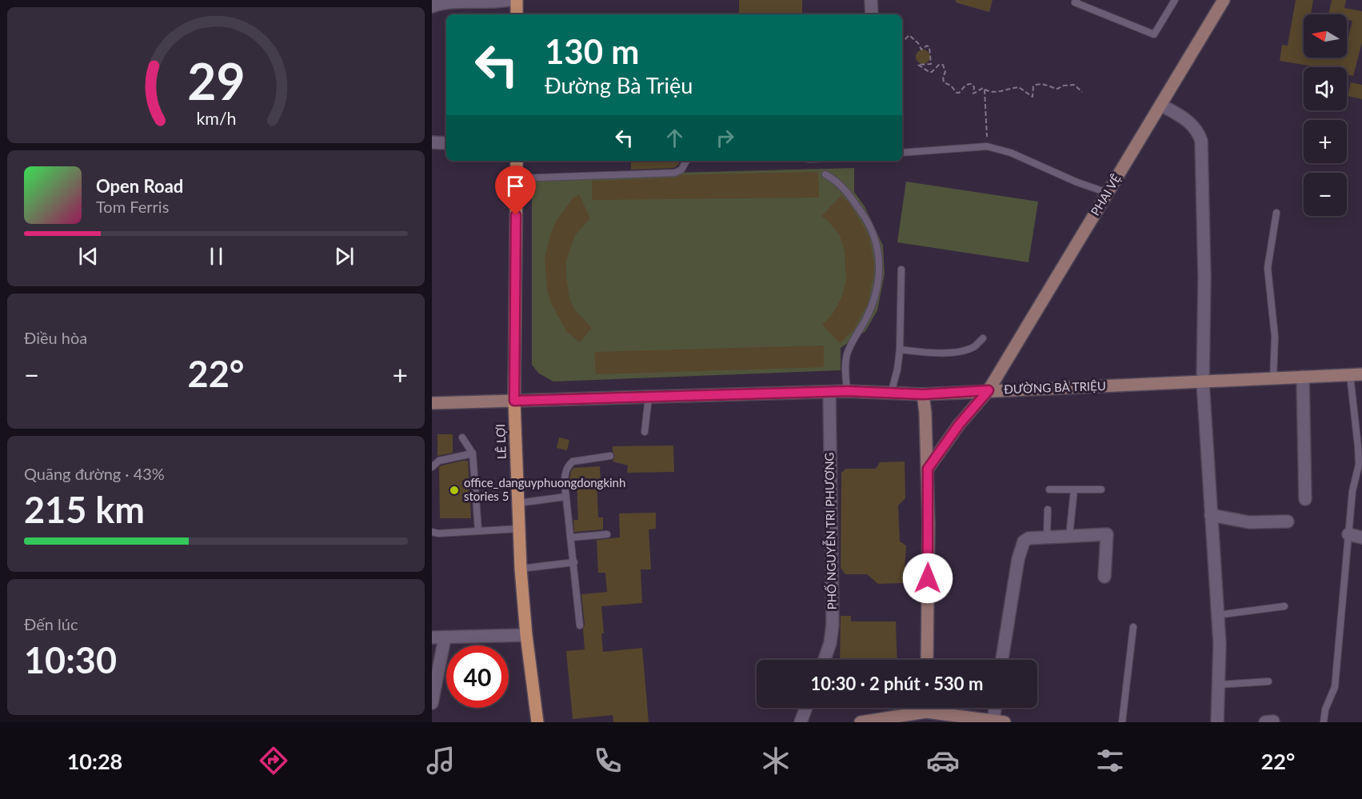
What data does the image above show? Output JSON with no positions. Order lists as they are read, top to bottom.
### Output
{
  "streets": {
    "main road": ["PHAI VỆ", "ĐƯỜNG BÀ TRIỆU", "LÊ LỢI"],
    "street": ["PHỐ NGUYỄN TRI PHƯƠNG"]
  },
  "crossings": [
    ["PHAI VỆ", "ĐƯỜNG BÀ TRIỆU"],
    ["ĐƯỜNG BÀ TRIỆU", "LÊ LỢI"],
    ["ĐƯỜNG BÀ TRIỆU", "PHỐ NGUYỄN TRI PHƯƠNG"]
  ],
  "places": ["office_danguyphuongdongkinh stories 5"],
  "north": "left",
  "page": {
    "map_buttons": ["+", "−"],
    "turn": ["130 m", "Đường Bà Triệu"],
    "song": ["Open Road", "Tom Ferris"],
    "tile": [
      "Điều hòa",
      ["Quãng đường · 43%", "215 km"],
      ["Đến lúc", "10:30"]
    ],
    "heat": ["−", "22°", "+"],
    "limit": "40",
    "trip": "10:30 · 2 phút · 530 m",
    "tabs": ["10:28", "22°"],
    "gauge": ["29", "km/h"]
  }
}
